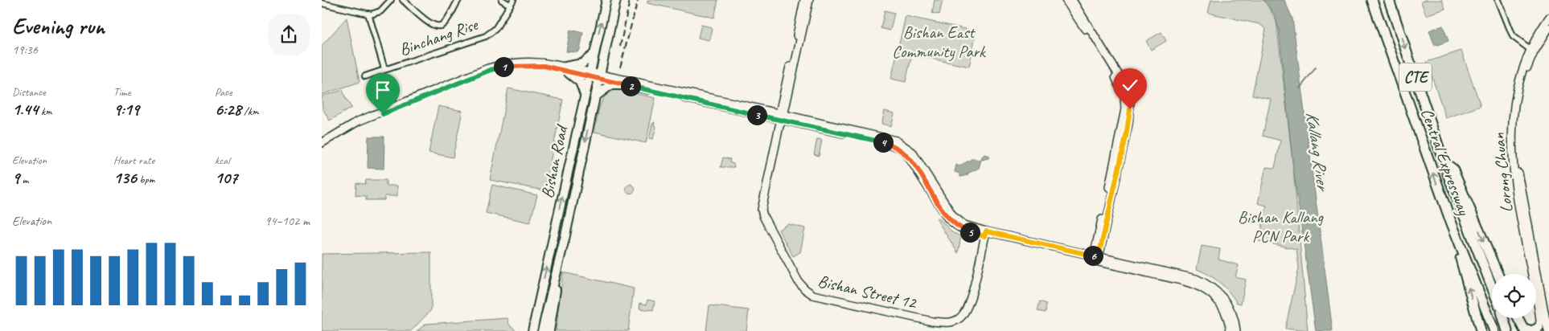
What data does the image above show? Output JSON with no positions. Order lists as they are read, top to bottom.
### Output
{
  "streets": {
    "highway": ["CTE", "Central Expressway"],
    "main road": ["Bishan Road"],
    "street": ["Binchang Rise", "Lorong Chuan", "Bishan Street 12"]
  },
  "water": ["Kallang River"],
  "parks": ["Bishan East Community Park", "Bishan Kallang PCN Park"],
  "page": {
    "heading": ["Evening run", "19:36"],
    "pins": [
      "1",
      "2",
      "3",
      "4",
      "5",
      "6"
    ],
    "stats": [
      ["Distance", "1.44 km"],
      ["Time", "9:19"],
      ["Pace", "6:28 /km"],
      ["Elevation", "9 m"],
      ["Heart rate", "136 bpm"],
      ["kcal", "107"]
    ],
    "chart": ["Elevation", "94–102 m"]
  }
}
